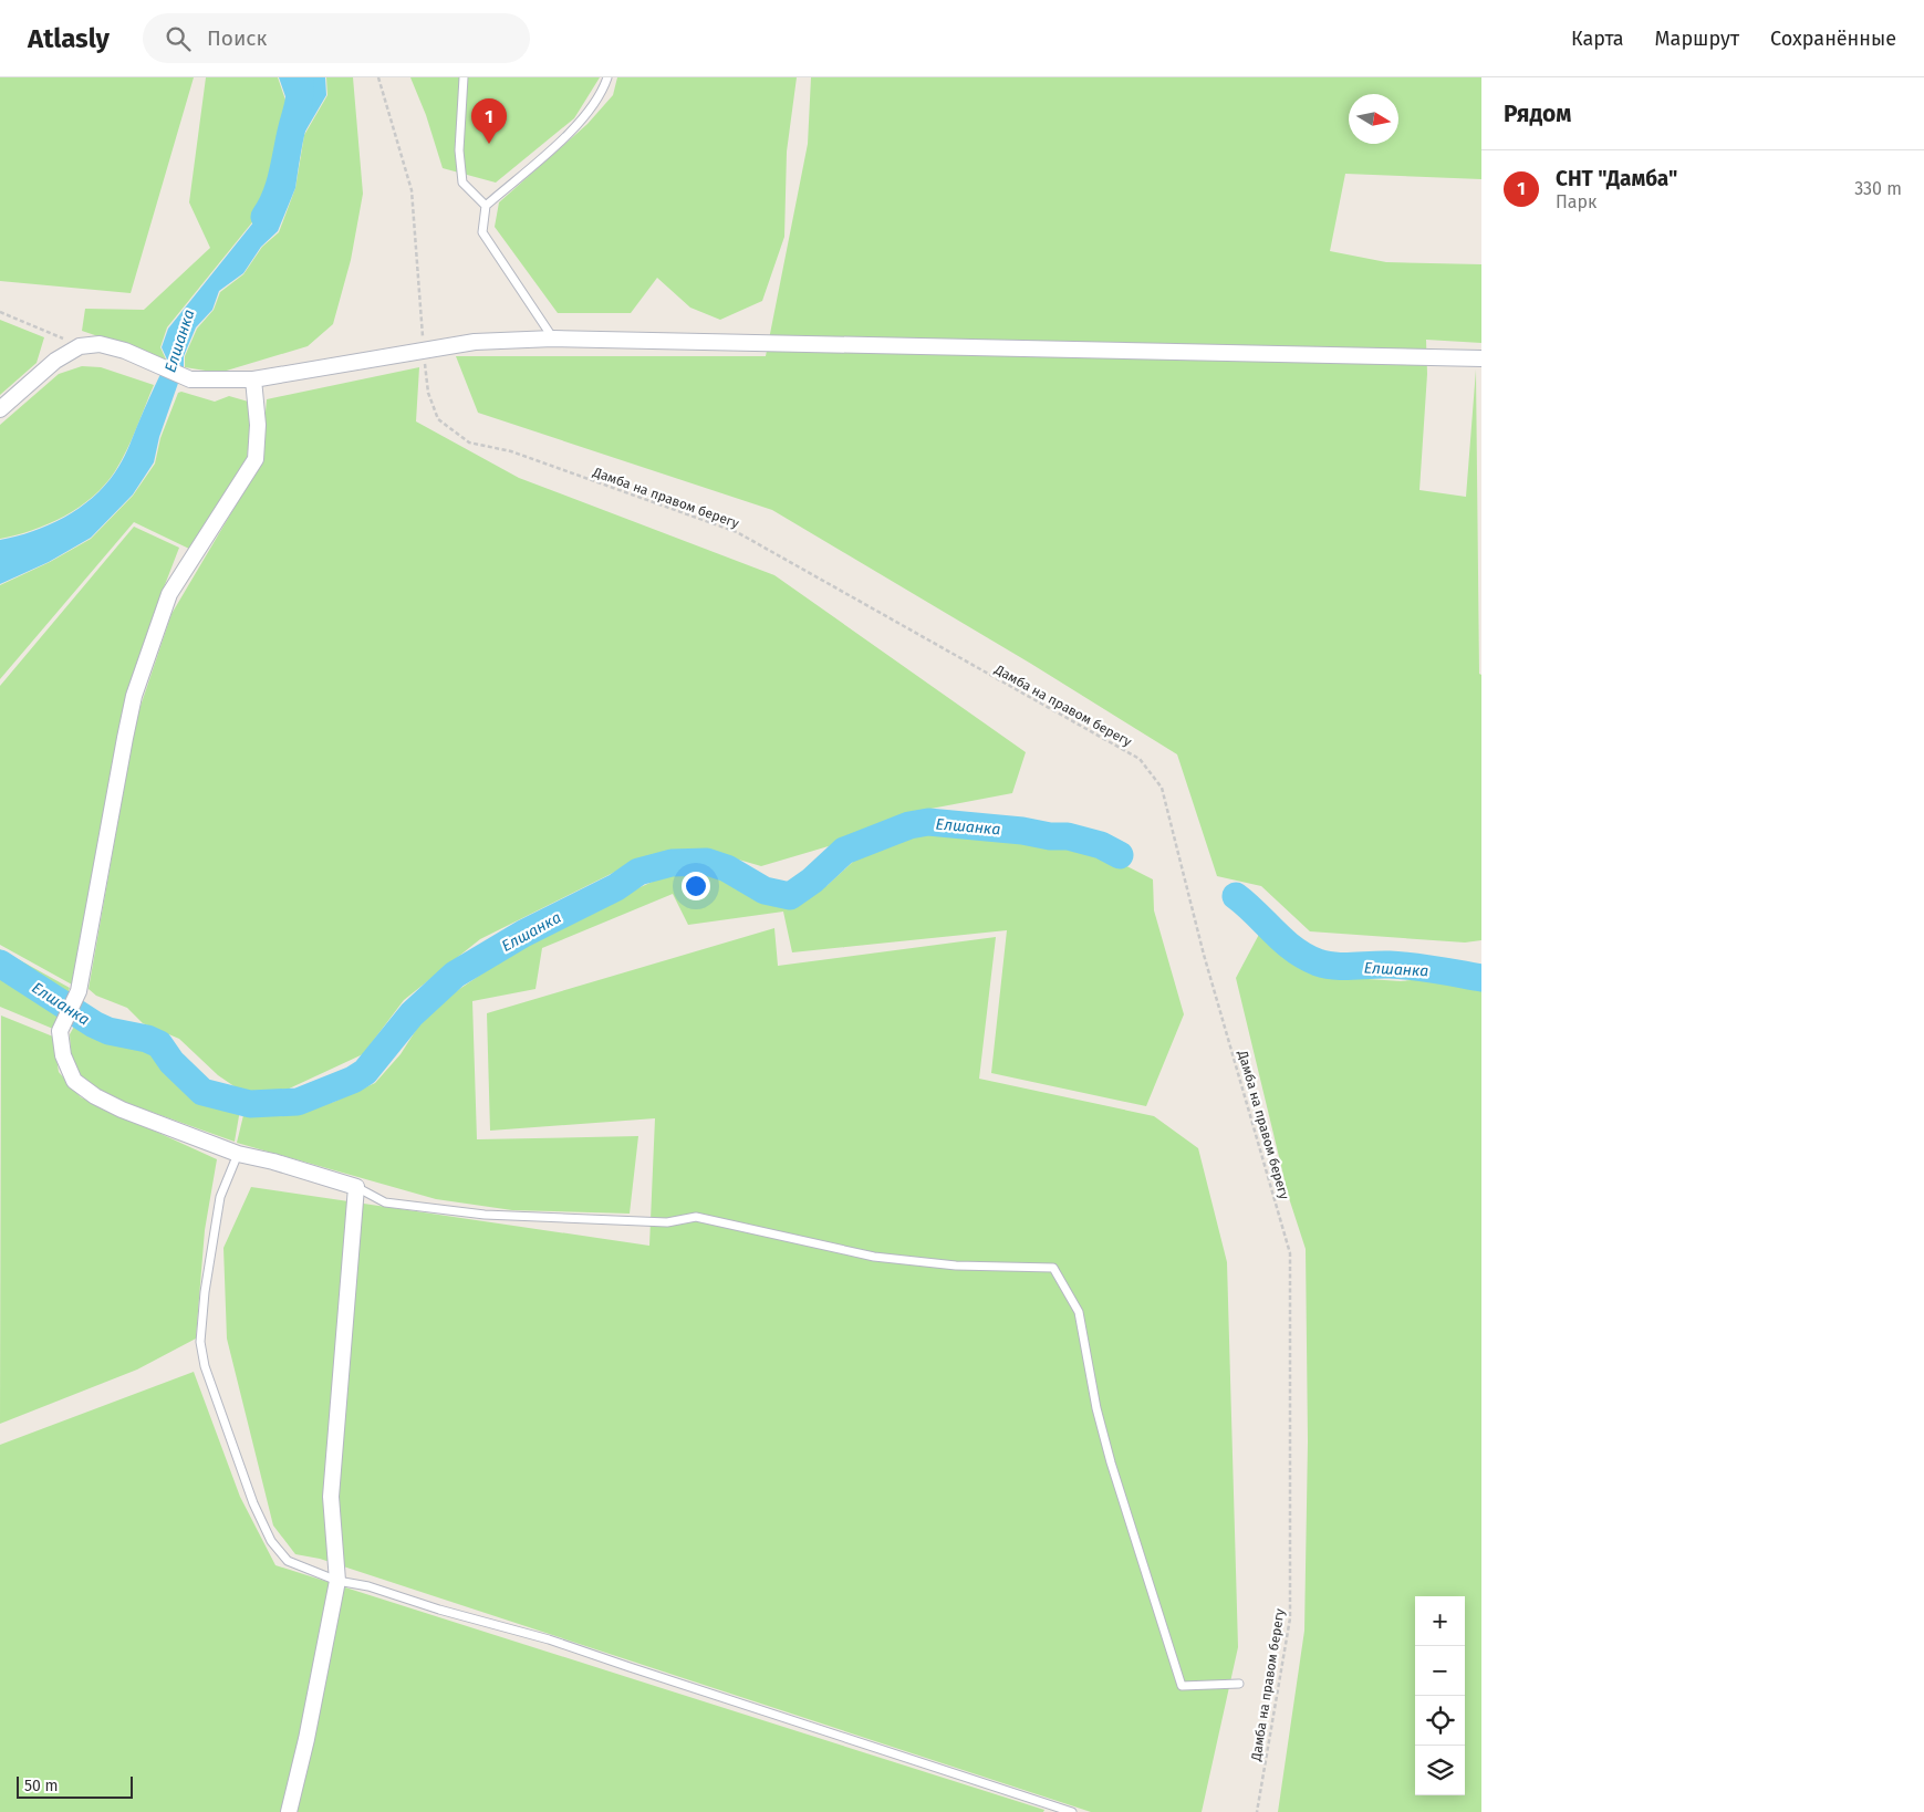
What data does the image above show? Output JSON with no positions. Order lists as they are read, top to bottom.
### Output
{
  "streets": {
    "path": ["Дамба на правом берегу"]
  },
  "water": ["Елшанка"],
  "scale_bar": "50 m",
  "north": "right",
  "page": {
    "header": "Atlasly",
    "search": "Поиск",
    "nav": ["Карта", "Маршрут", "Сохранённые"],
    "heading": "Рядом",
    "pins": "1",
    "list": [
      {
        "mark": "1",
        "name": "СНТ \"Дамба\"",
        "note": "Парк",
        "value": "330 m"
      }
    ],
    "map_buttons": ["+", "−"],
    "scale": "50 m"
  }
}
